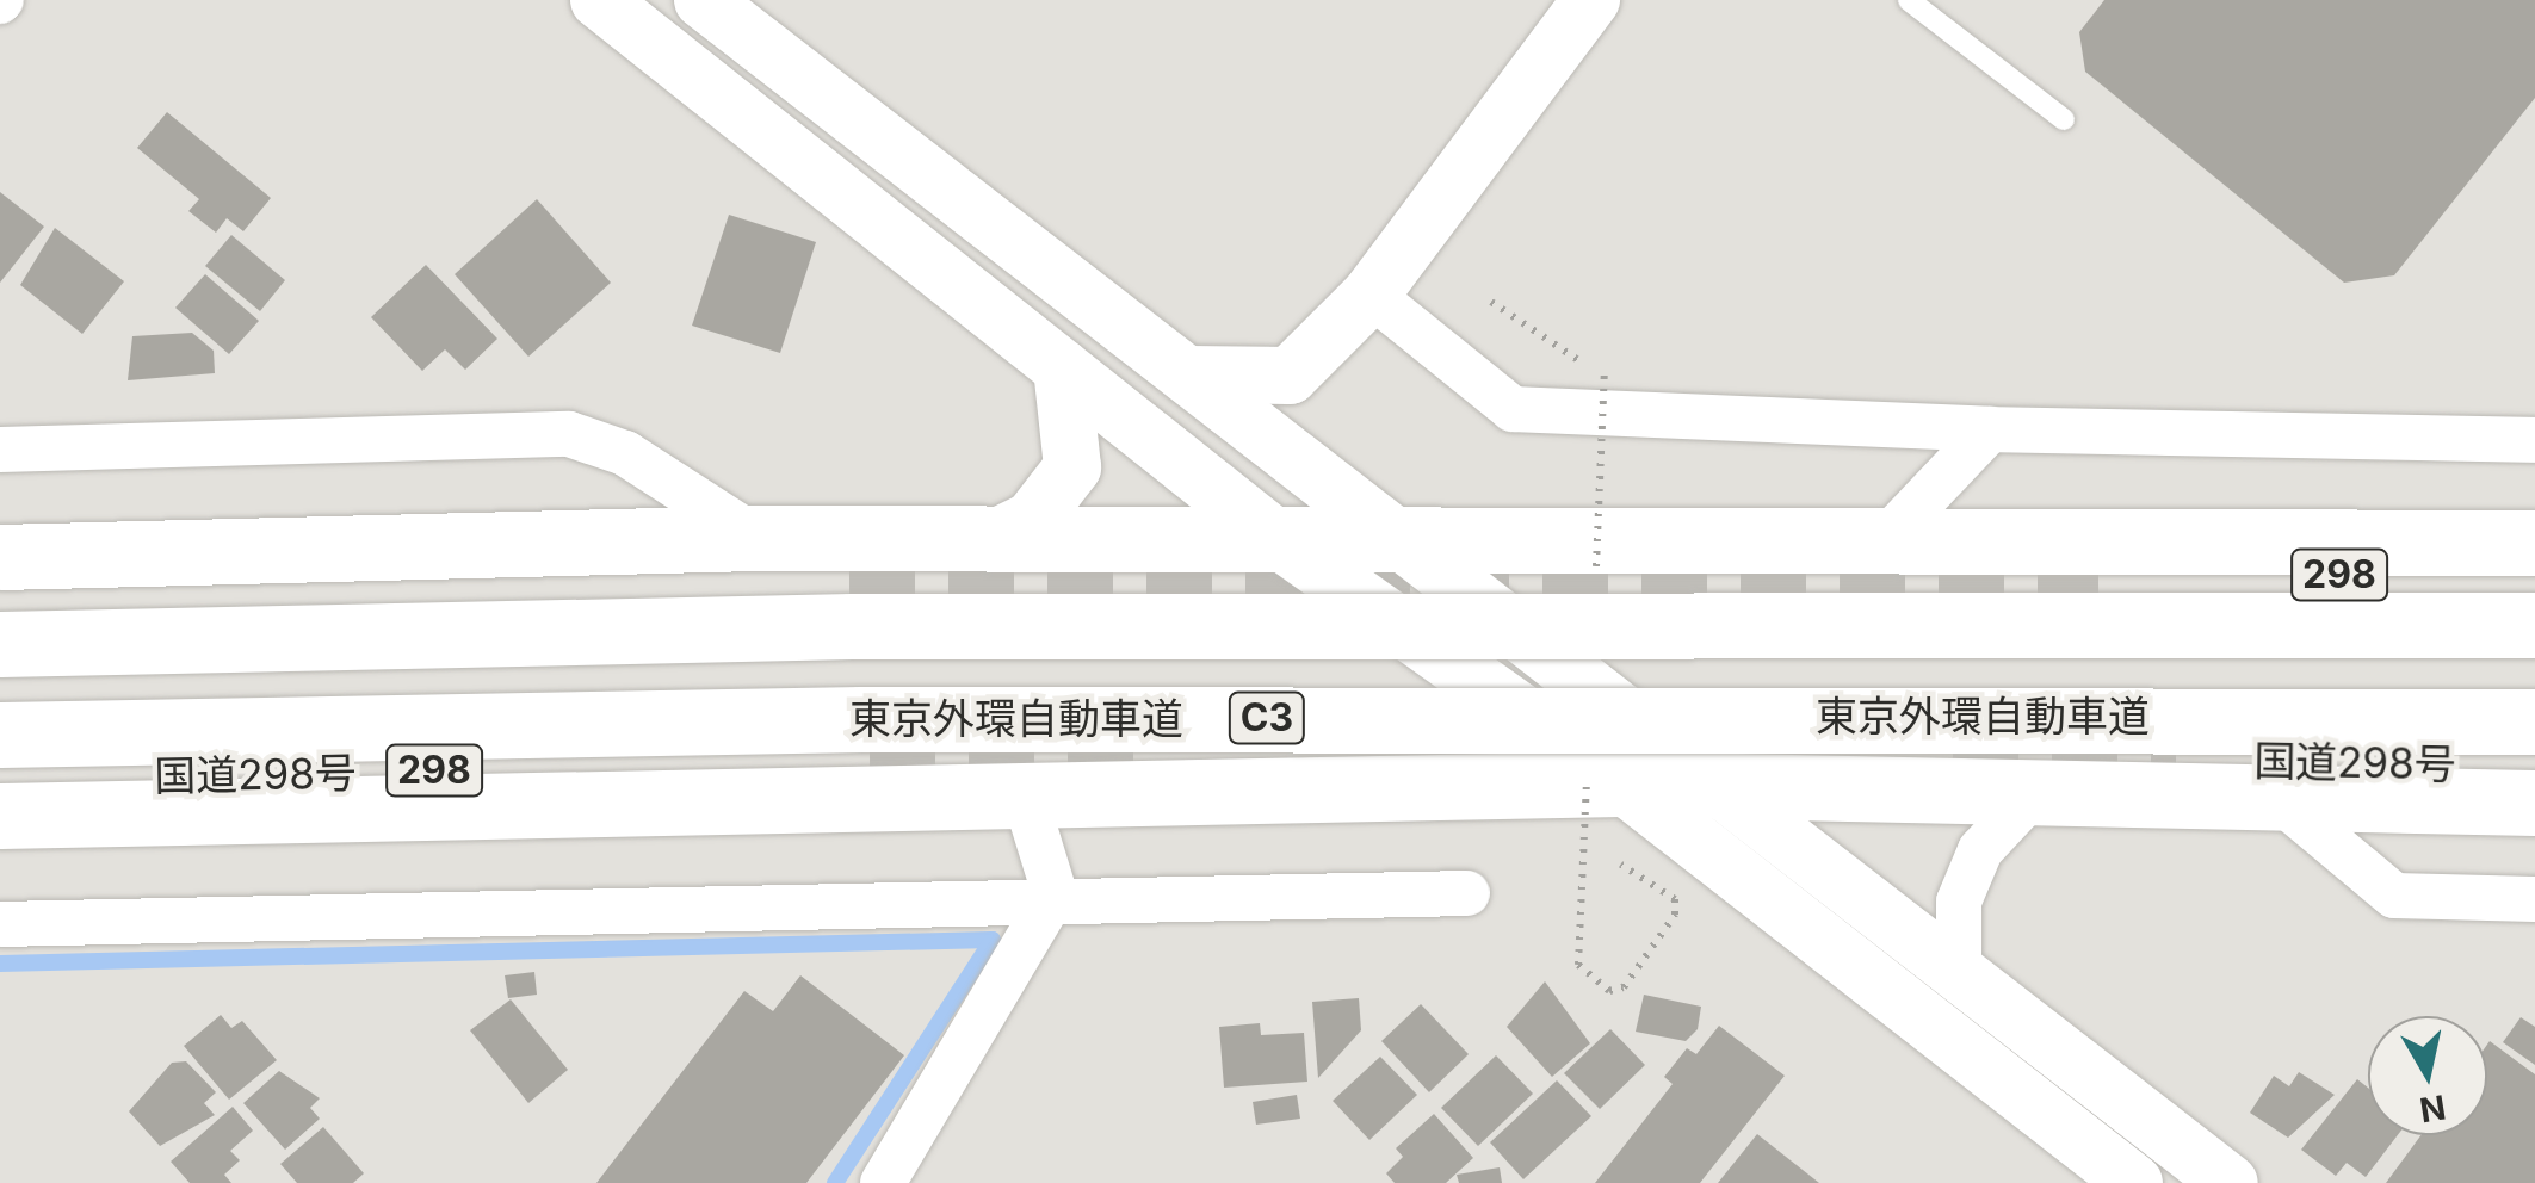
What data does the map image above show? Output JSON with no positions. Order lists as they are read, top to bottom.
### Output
{
  "streets": {
    "highway": [
      "298",
      "東京外環自動車道",
      "C3",
      "国道298号"
    ]
  },
  "north": "bottom"
}
